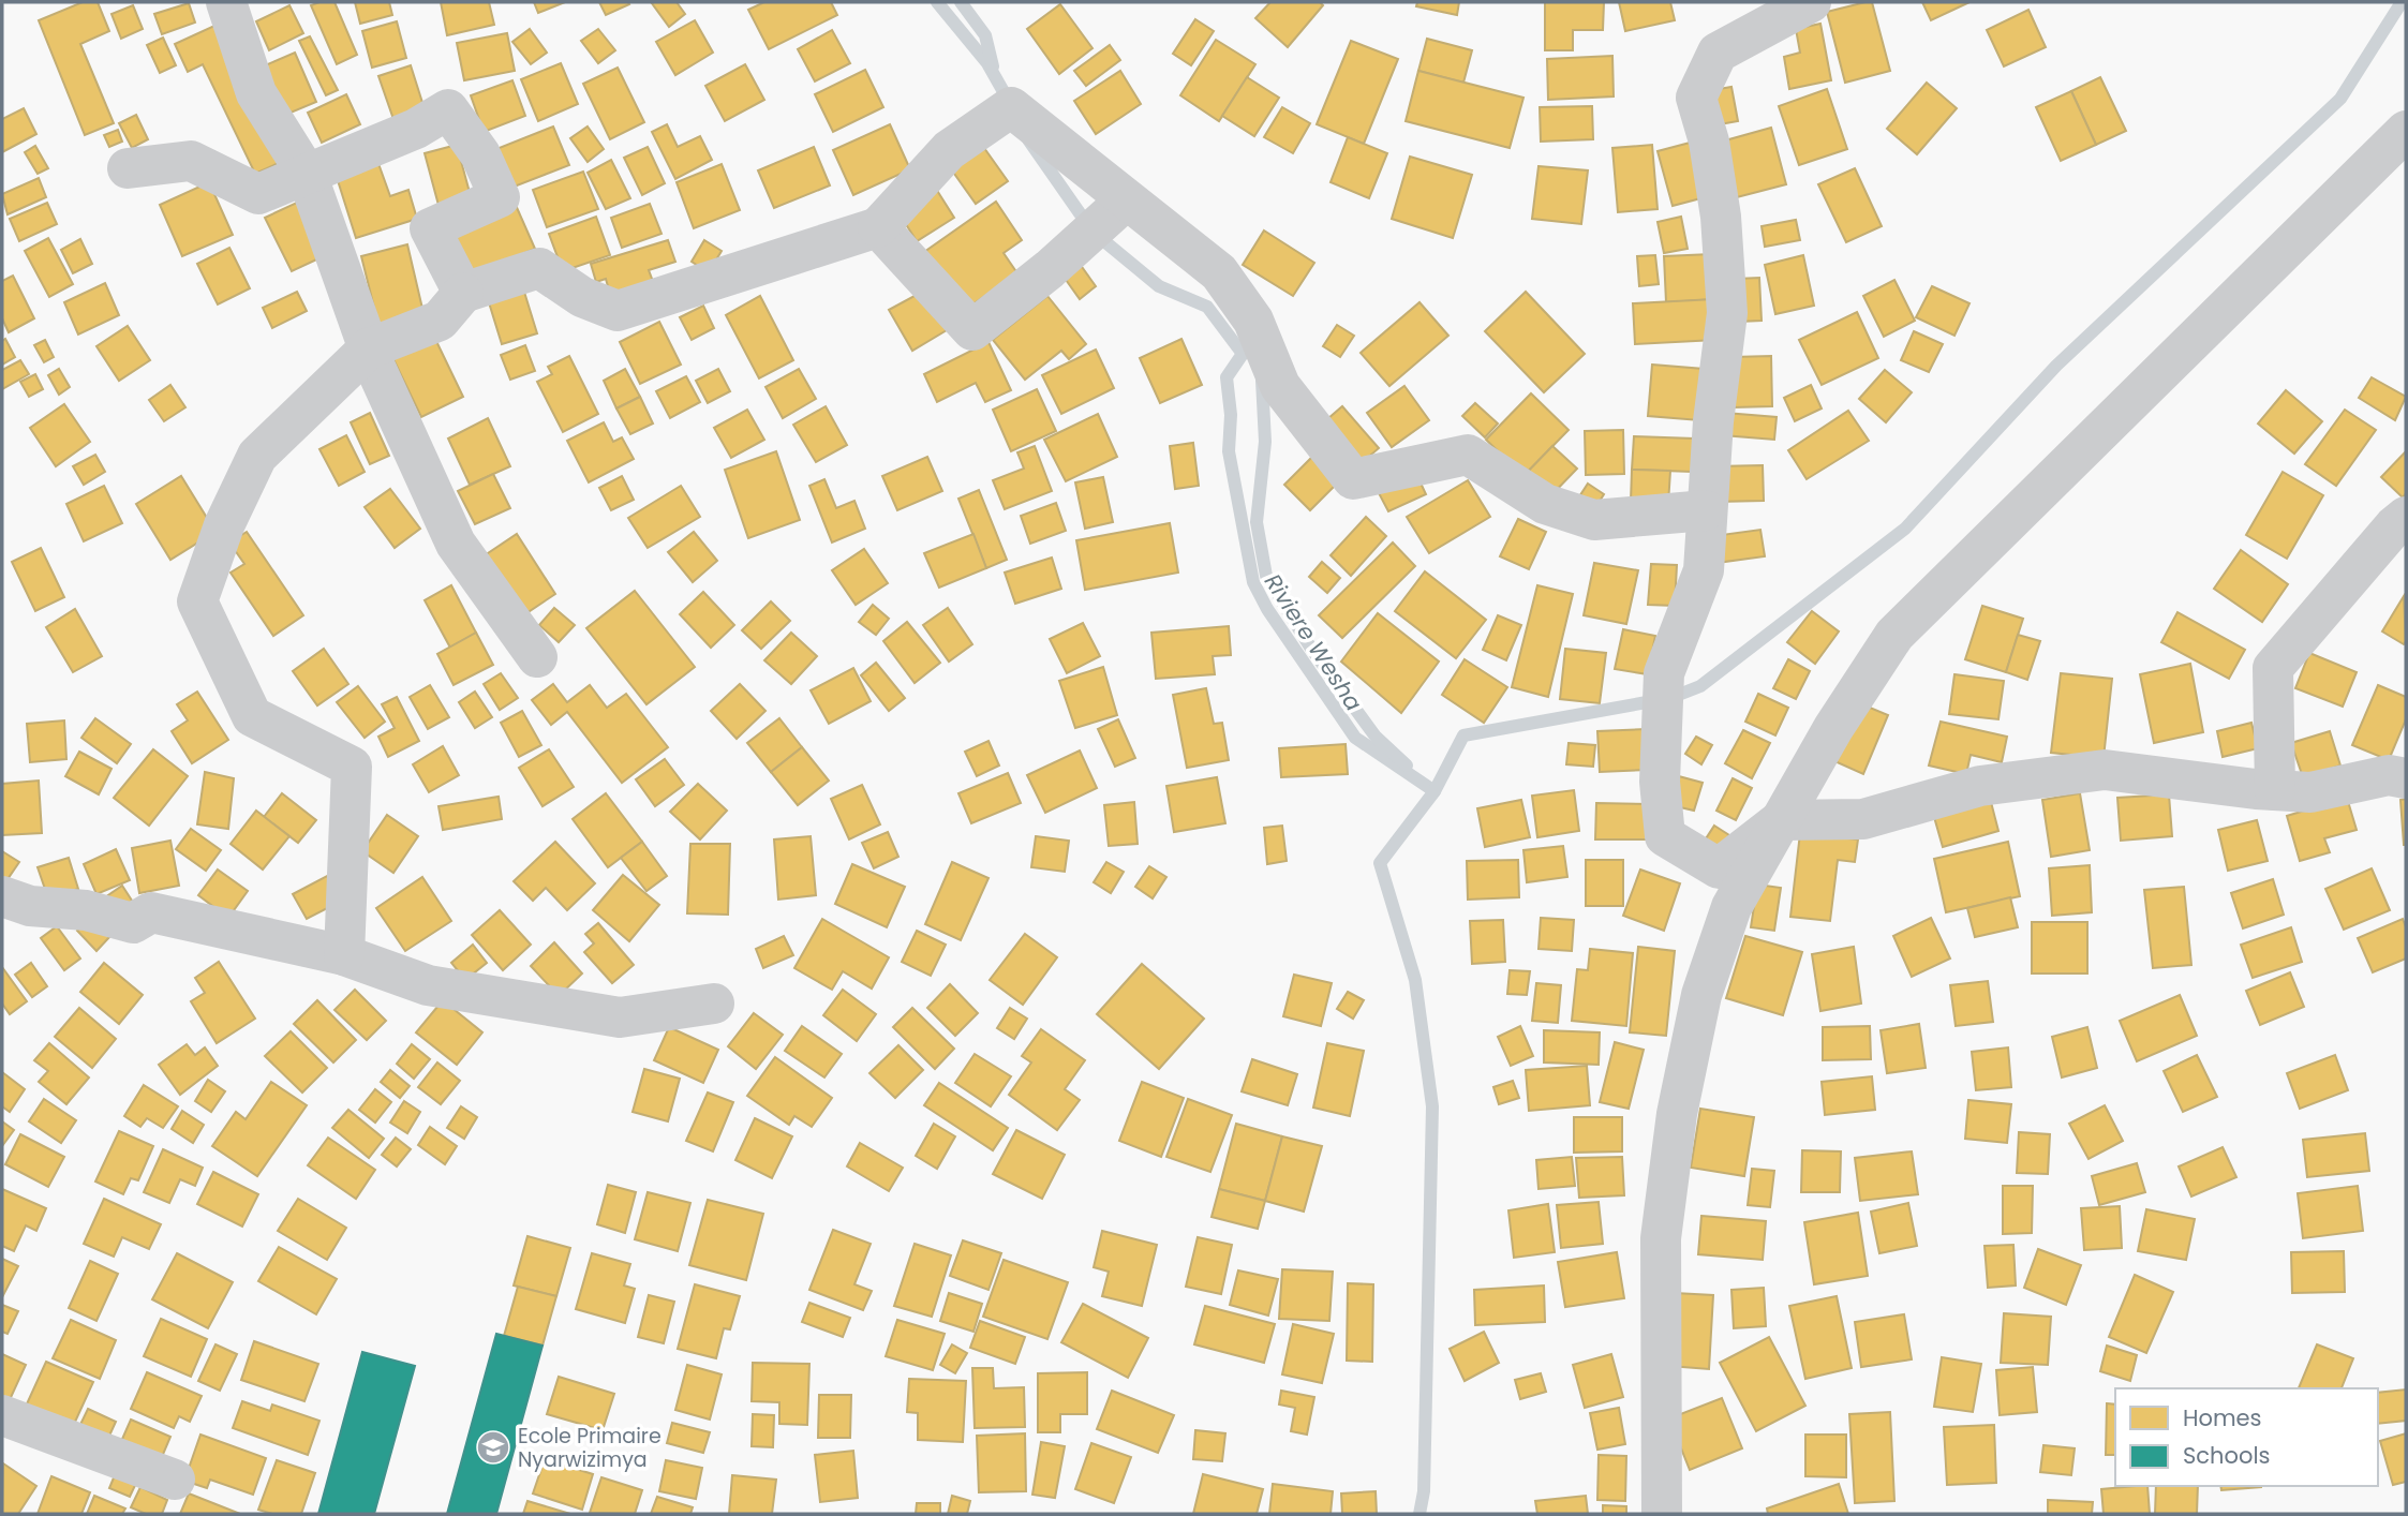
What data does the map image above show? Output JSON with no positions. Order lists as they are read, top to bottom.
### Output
{
  "water": ["Riviere Wesha"],
  "places": {
    "school or university": ["Ecole Primaire Nyarwizimya"]
  },
  "legend": ["Homes", "Schools"]
}
